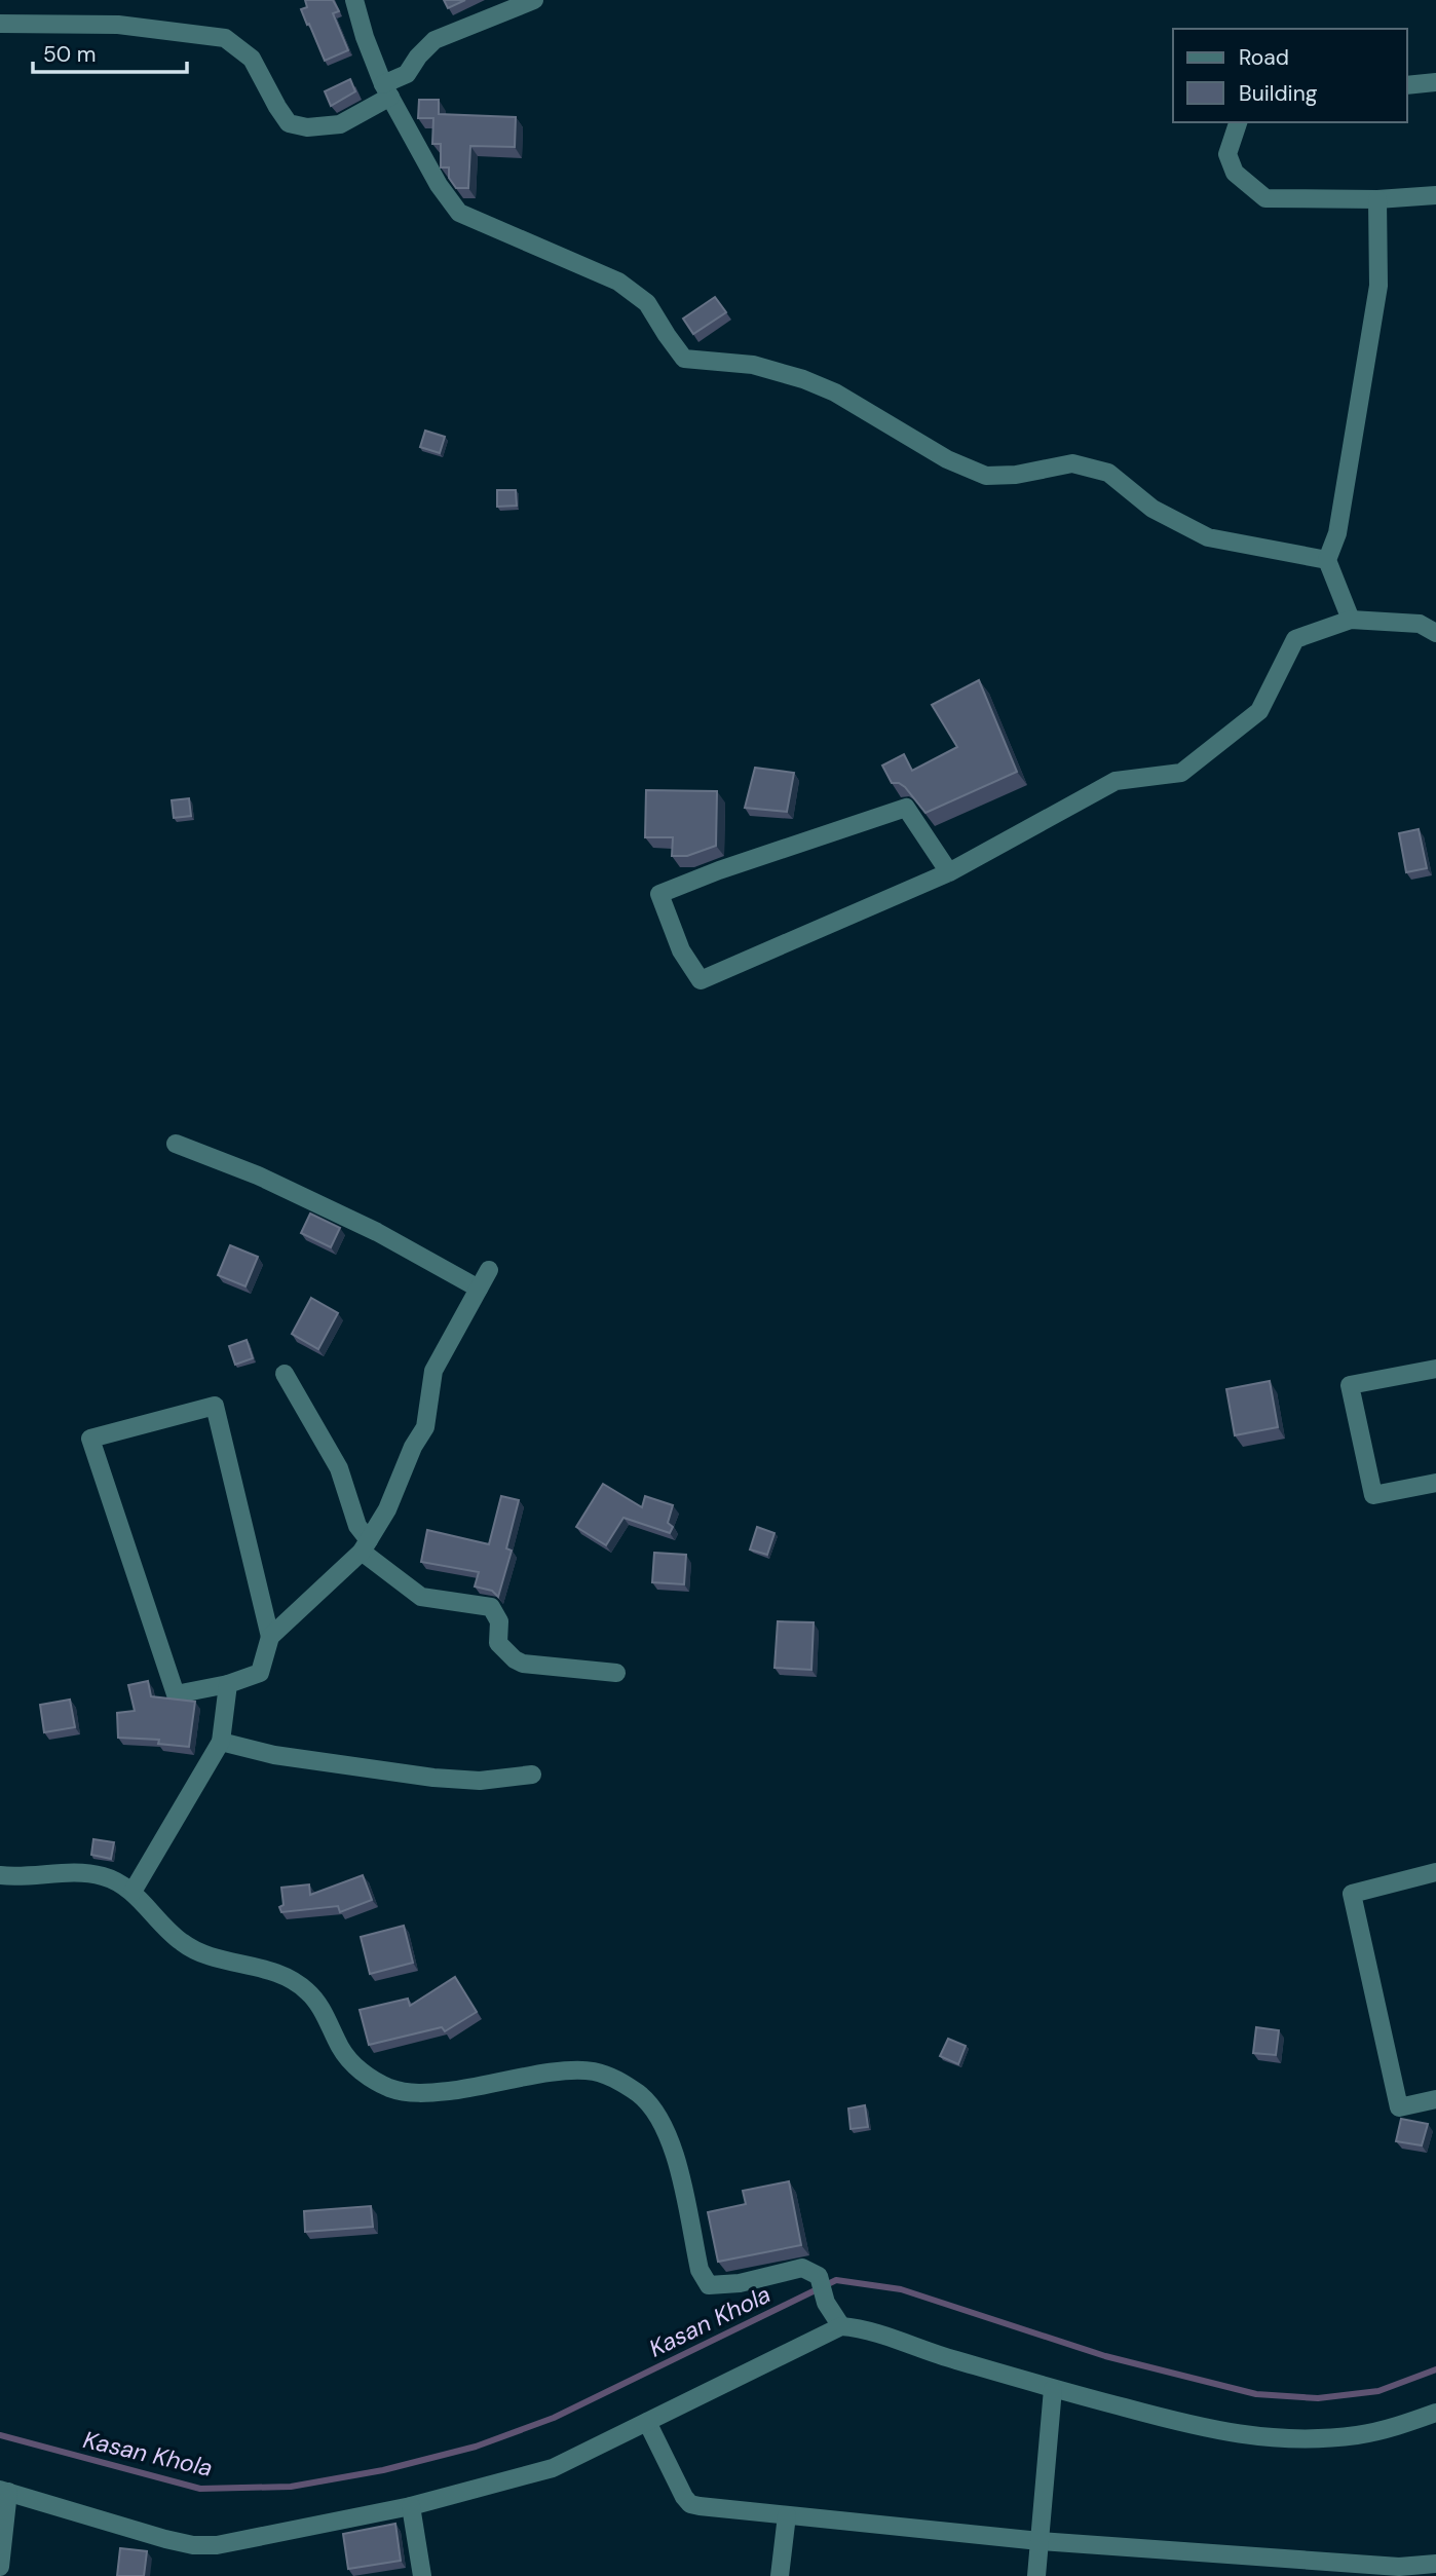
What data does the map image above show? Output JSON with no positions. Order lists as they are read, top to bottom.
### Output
{
  "water": ["Kasan Khola"],
  "legend": ["Road", "Building"],
  "scale_bar": "50 m"
}
